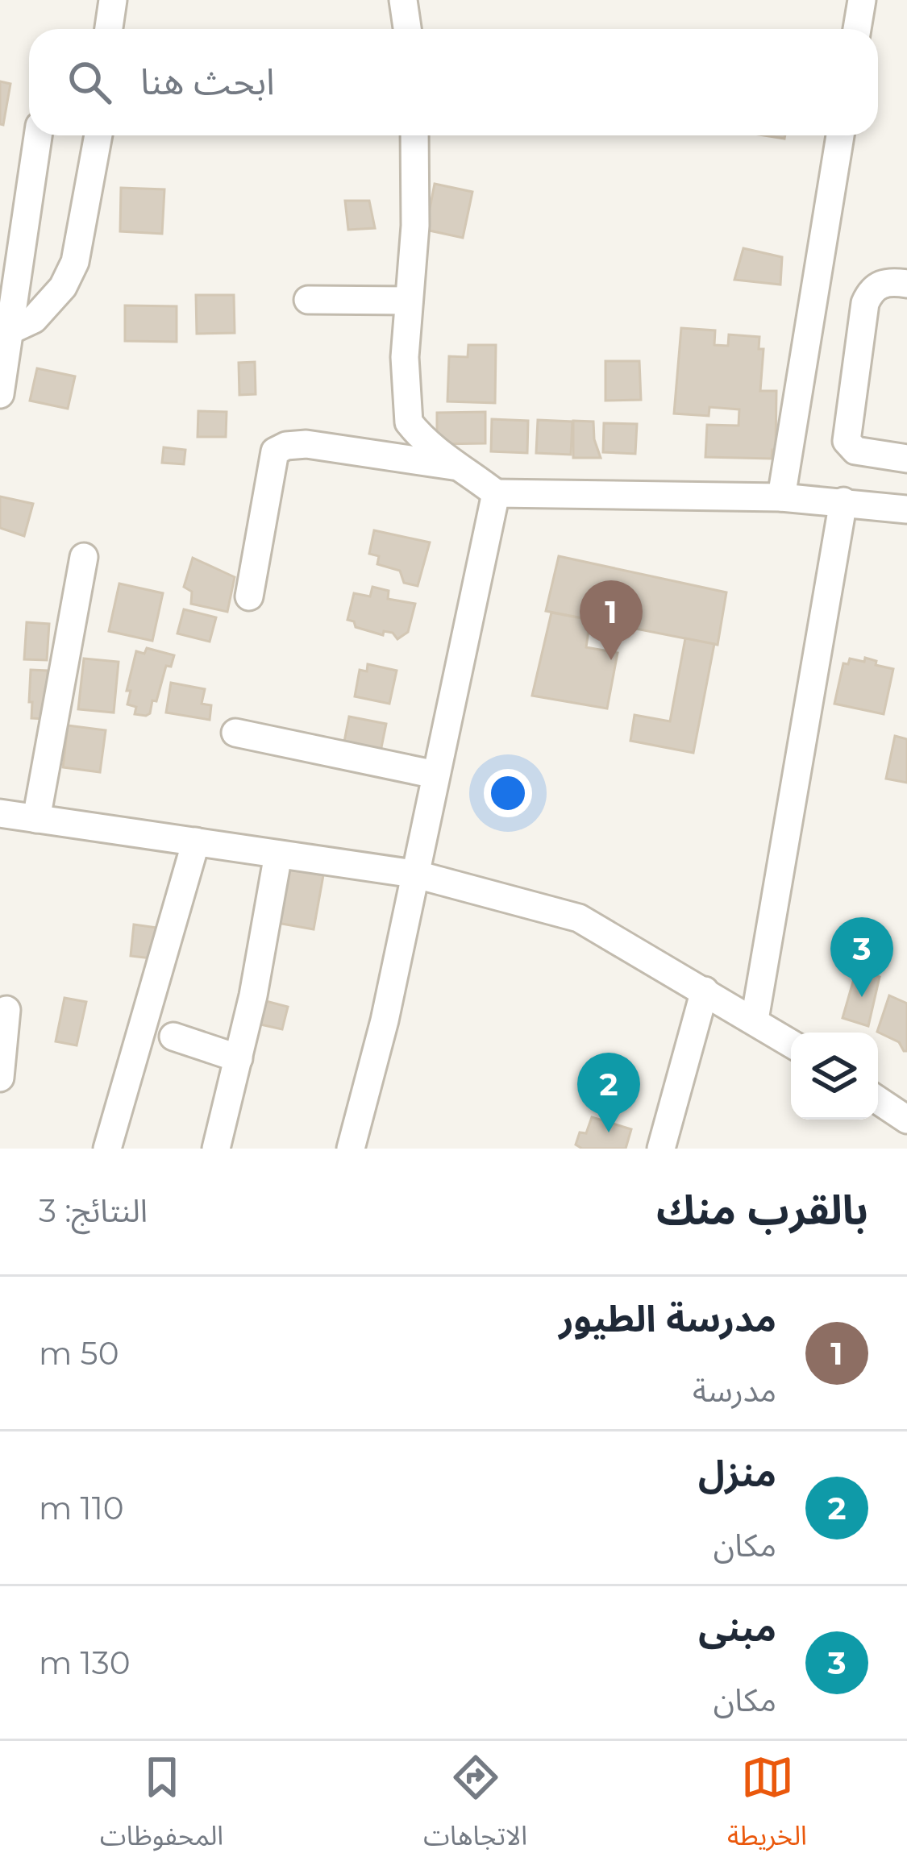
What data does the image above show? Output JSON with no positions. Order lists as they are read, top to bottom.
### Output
{
  "page": {
    "search": "ابحث هنا",
    "pins": ["1", "3", "2"],
    "heading": ["بالقرب منك", "النتائج: 3"],
    "list": [
      {
        "mark": "1",
        "name": "مدرسة الطيور",
        "note": "مدرسة",
        "value": "50 m"
      },
      {
        "mark": "2",
        "name": "منزل",
        "note": "مكان",
        "value": "110 m"
      },
      {
        "mark": "3",
        "name": "مبنى",
        "note": "مكان",
        "value": "130 m"
      }
    ],
    "nav": ["الخريطة", "الاتجاهات", "المحفوظات"]
  }
}
